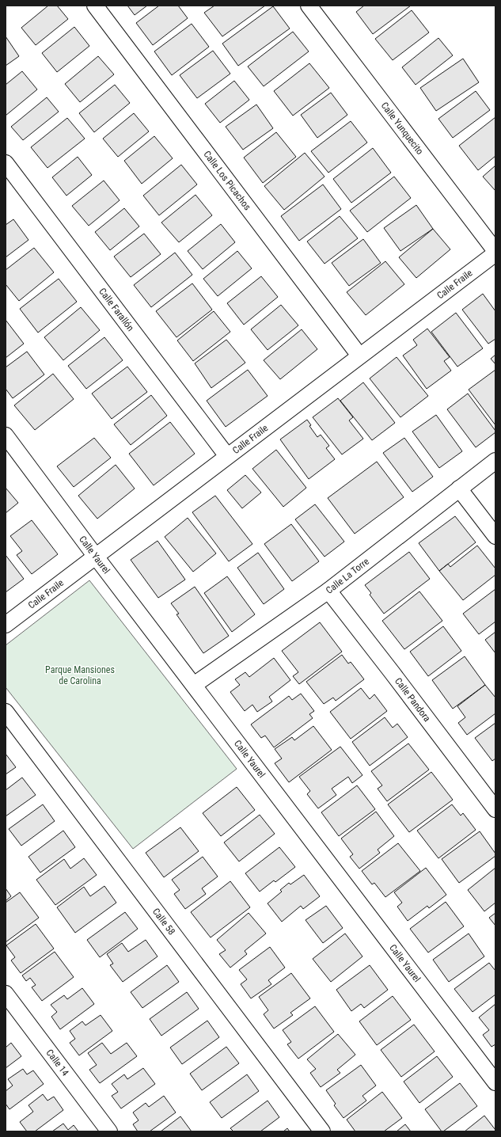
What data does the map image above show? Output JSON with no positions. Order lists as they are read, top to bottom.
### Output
{
  "streets": {
    "street": [
      "Calle Yunquecito",
      "Calle Los Picachos",
      "Calle Fraile",
      "Calle Farallón",
      "Calle Yaurel",
      "Calle La Torre",
      "Calle Pandora",
      "Calle 58",
      "Calle 14"
    ]
  },
  "crossings": [
    ["Calle Yunquecito", "Calle Fraile"],
    ["Calle Los Picachos", "Calle Fraile"],
    ["Calle Fraile", "Calle Farallón"],
    ["Calle Fraile", "Calle Yaurel"],
    ["Calle Yaurel", "Calle La Torre"],
    ["Calle La Torre", "Calle Pandora"]
  ],
  "parks": ["Parque Mansiones de Carolina"]
}
